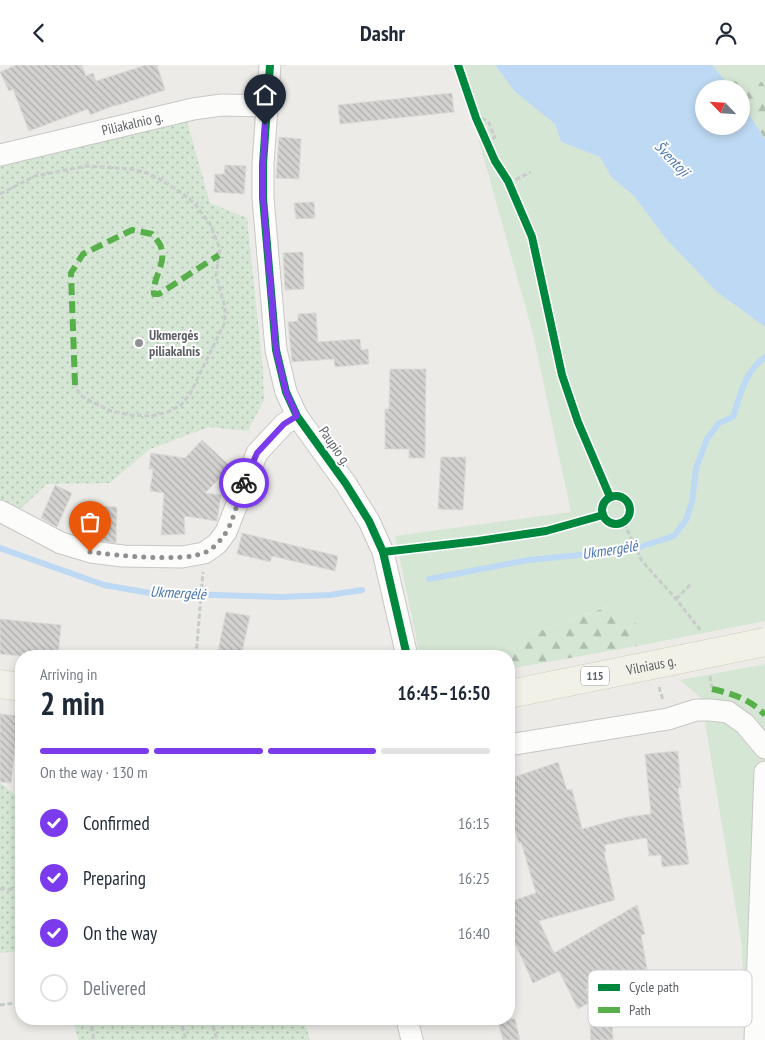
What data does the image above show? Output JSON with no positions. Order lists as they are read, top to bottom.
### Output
{
  "streets": {
    "main road": ["Vilniaus g.", "115"],
    "street": ["Piliakalnio g.", "Paupio g."]
  },
  "crossings": [
    ["Piliakalnio g.", "Paupio g."]
  ],
  "water": ["Šventoji", "Ukmergėlė"],
  "places": ["Ukmergės piliakalnis"],
  "legend": ["Cycle path", "Path"],
  "north": "top left",
  "page": {
    "header": "Dashr",
    "heading": ["2 min", "Arriving in", "16:45–16:50"],
    "bar": "On the way · 130 m",
    "list": [
      ["Confirmed", "16:15"],
      ["Preparing", "16:25"],
      ["On the way", "16:40"],
      "Delivered"
    ]
  }
}
